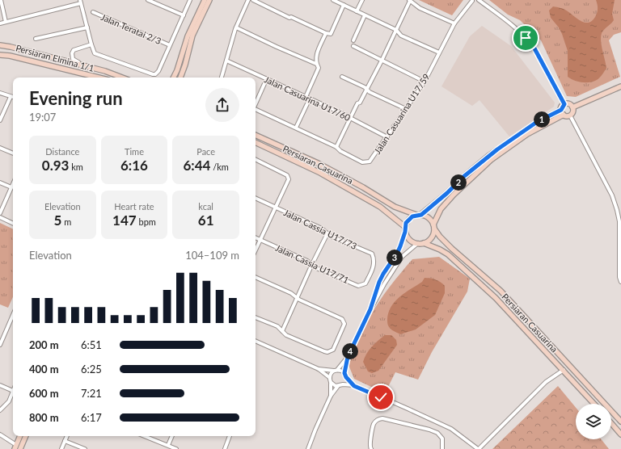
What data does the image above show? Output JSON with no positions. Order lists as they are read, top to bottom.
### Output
{
  "streets": {
    "street": [
      "Jalan Teratai 2/3",
      "Persiaran Elmina 1/1",
      "Jalan Casuarina U17/60",
      "Jalan Casuarina U17/59",
      "Persiaran Casuarina",
      "Jalan Cassia U17/73",
      "Jalan Cassia U17/71"
    ]
  },
  "crossings": [
    ["Jalan Casuarina U17/60", "Jalan Casuarina U17/59"],
    ["Jalan Cassia U17/73", "Jalan Cassia U17/71"]
  ],
  "page": {
    "heading": ["Evening run", "19:07"],
    "pins": [
      "1",
      "2",
      "3",
      "4"
    ],
    "stats": [
      ["Distance", "0.93 km"],
      ["Time", "6:16"],
      ["Pace", "6:44 /km"],
      ["Elevation", "5 m"],
      ["Heart rate", "147 bpm"],
      ["kcal", "61"]
    ],
    "chart": ["Elevation", "104–109 m"],
    "list": [
      {
        "name": "200 m",
        "note": "6:51"
      },
      {
        "name": "400 m",
        "note": "6:25"
      },
      {
        "name": "600 m",
        "note": "7:21"
      },
      {
        "name": "800 m",
        "note": "6:17"
      }
    ]
  }
}
